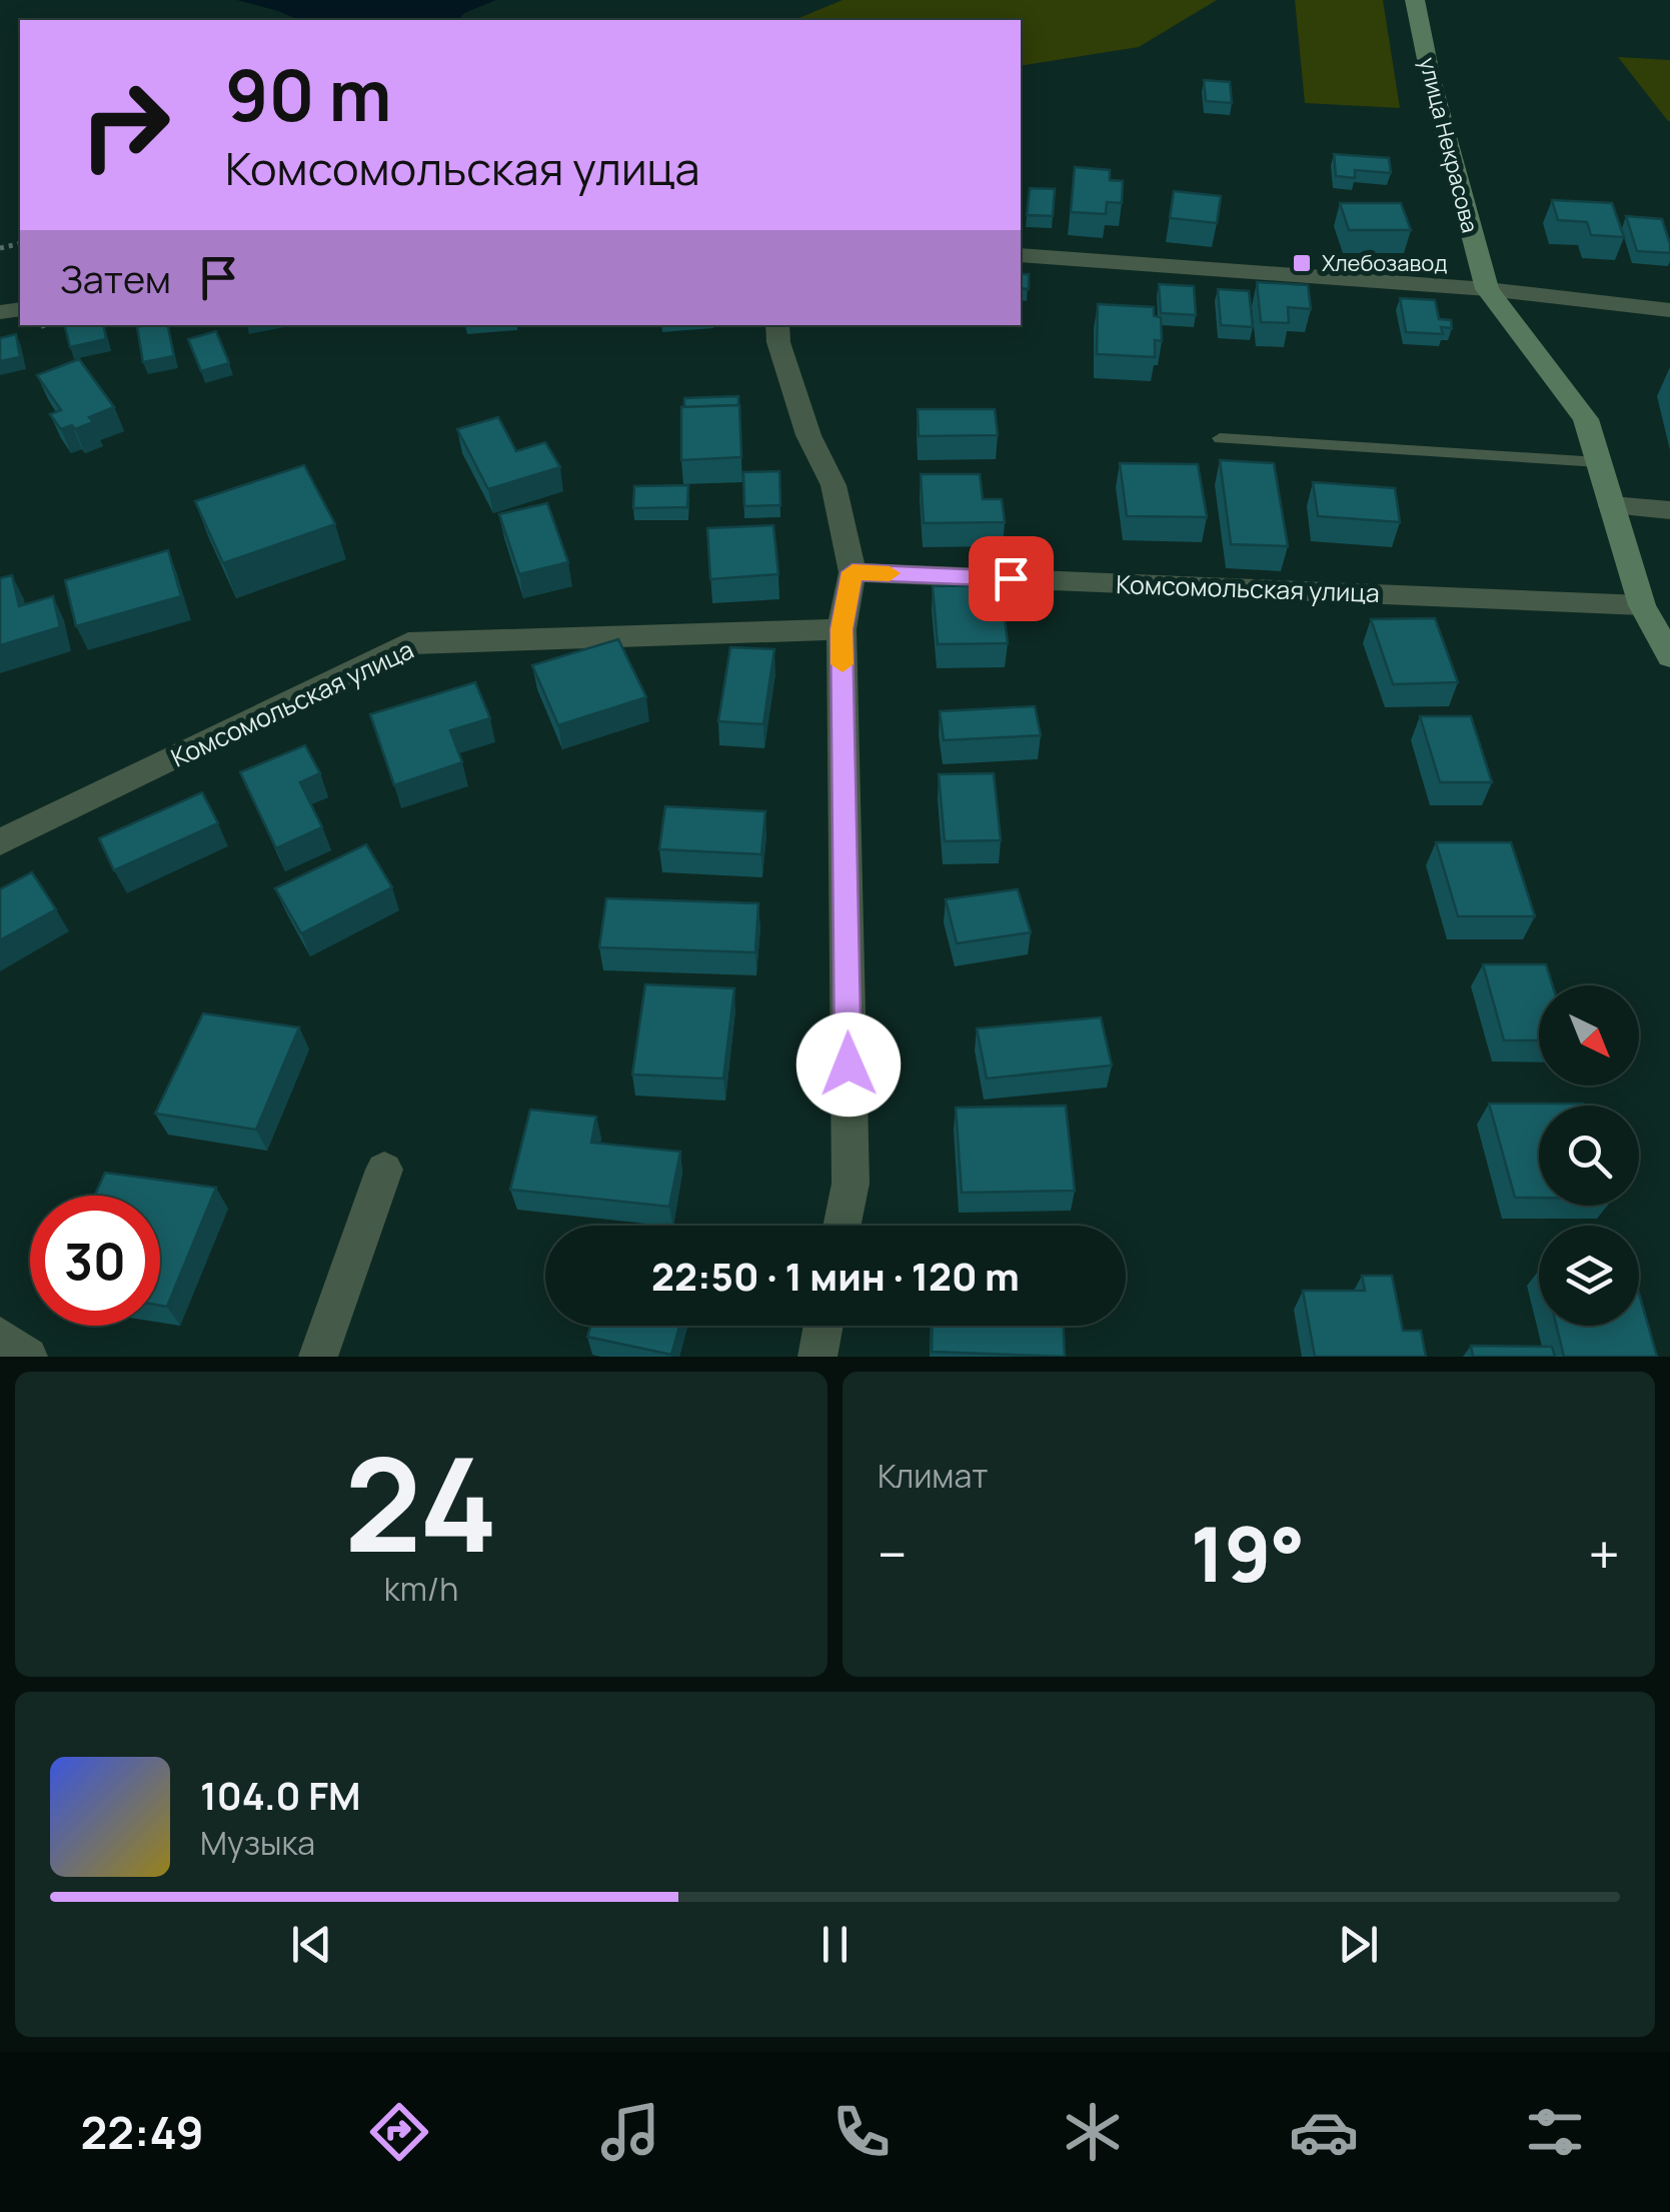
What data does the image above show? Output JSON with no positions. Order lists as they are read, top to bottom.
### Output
{
  "streets": {
    "street": ["улица Некрасова", "Комсомольская улица"]
  },
  "places": {
    "transit": ["Хлебозавод"]
  },
  "north": "bottom right",
  "page": {
    "turn": ["90 m", "Комсомольская улица"],
    "then": "Затем",
    "limit": "30",
    "trip": "22:50 · 1 мин · 120 m",
    "tile": [
      ["24", "km/h"],
      "Климат"
    ],
    "heat": ["−", "19°", "+"],
    "song": ["104.0 FM", "Музыка"],
    "tabs": "22:49"
  }
}
